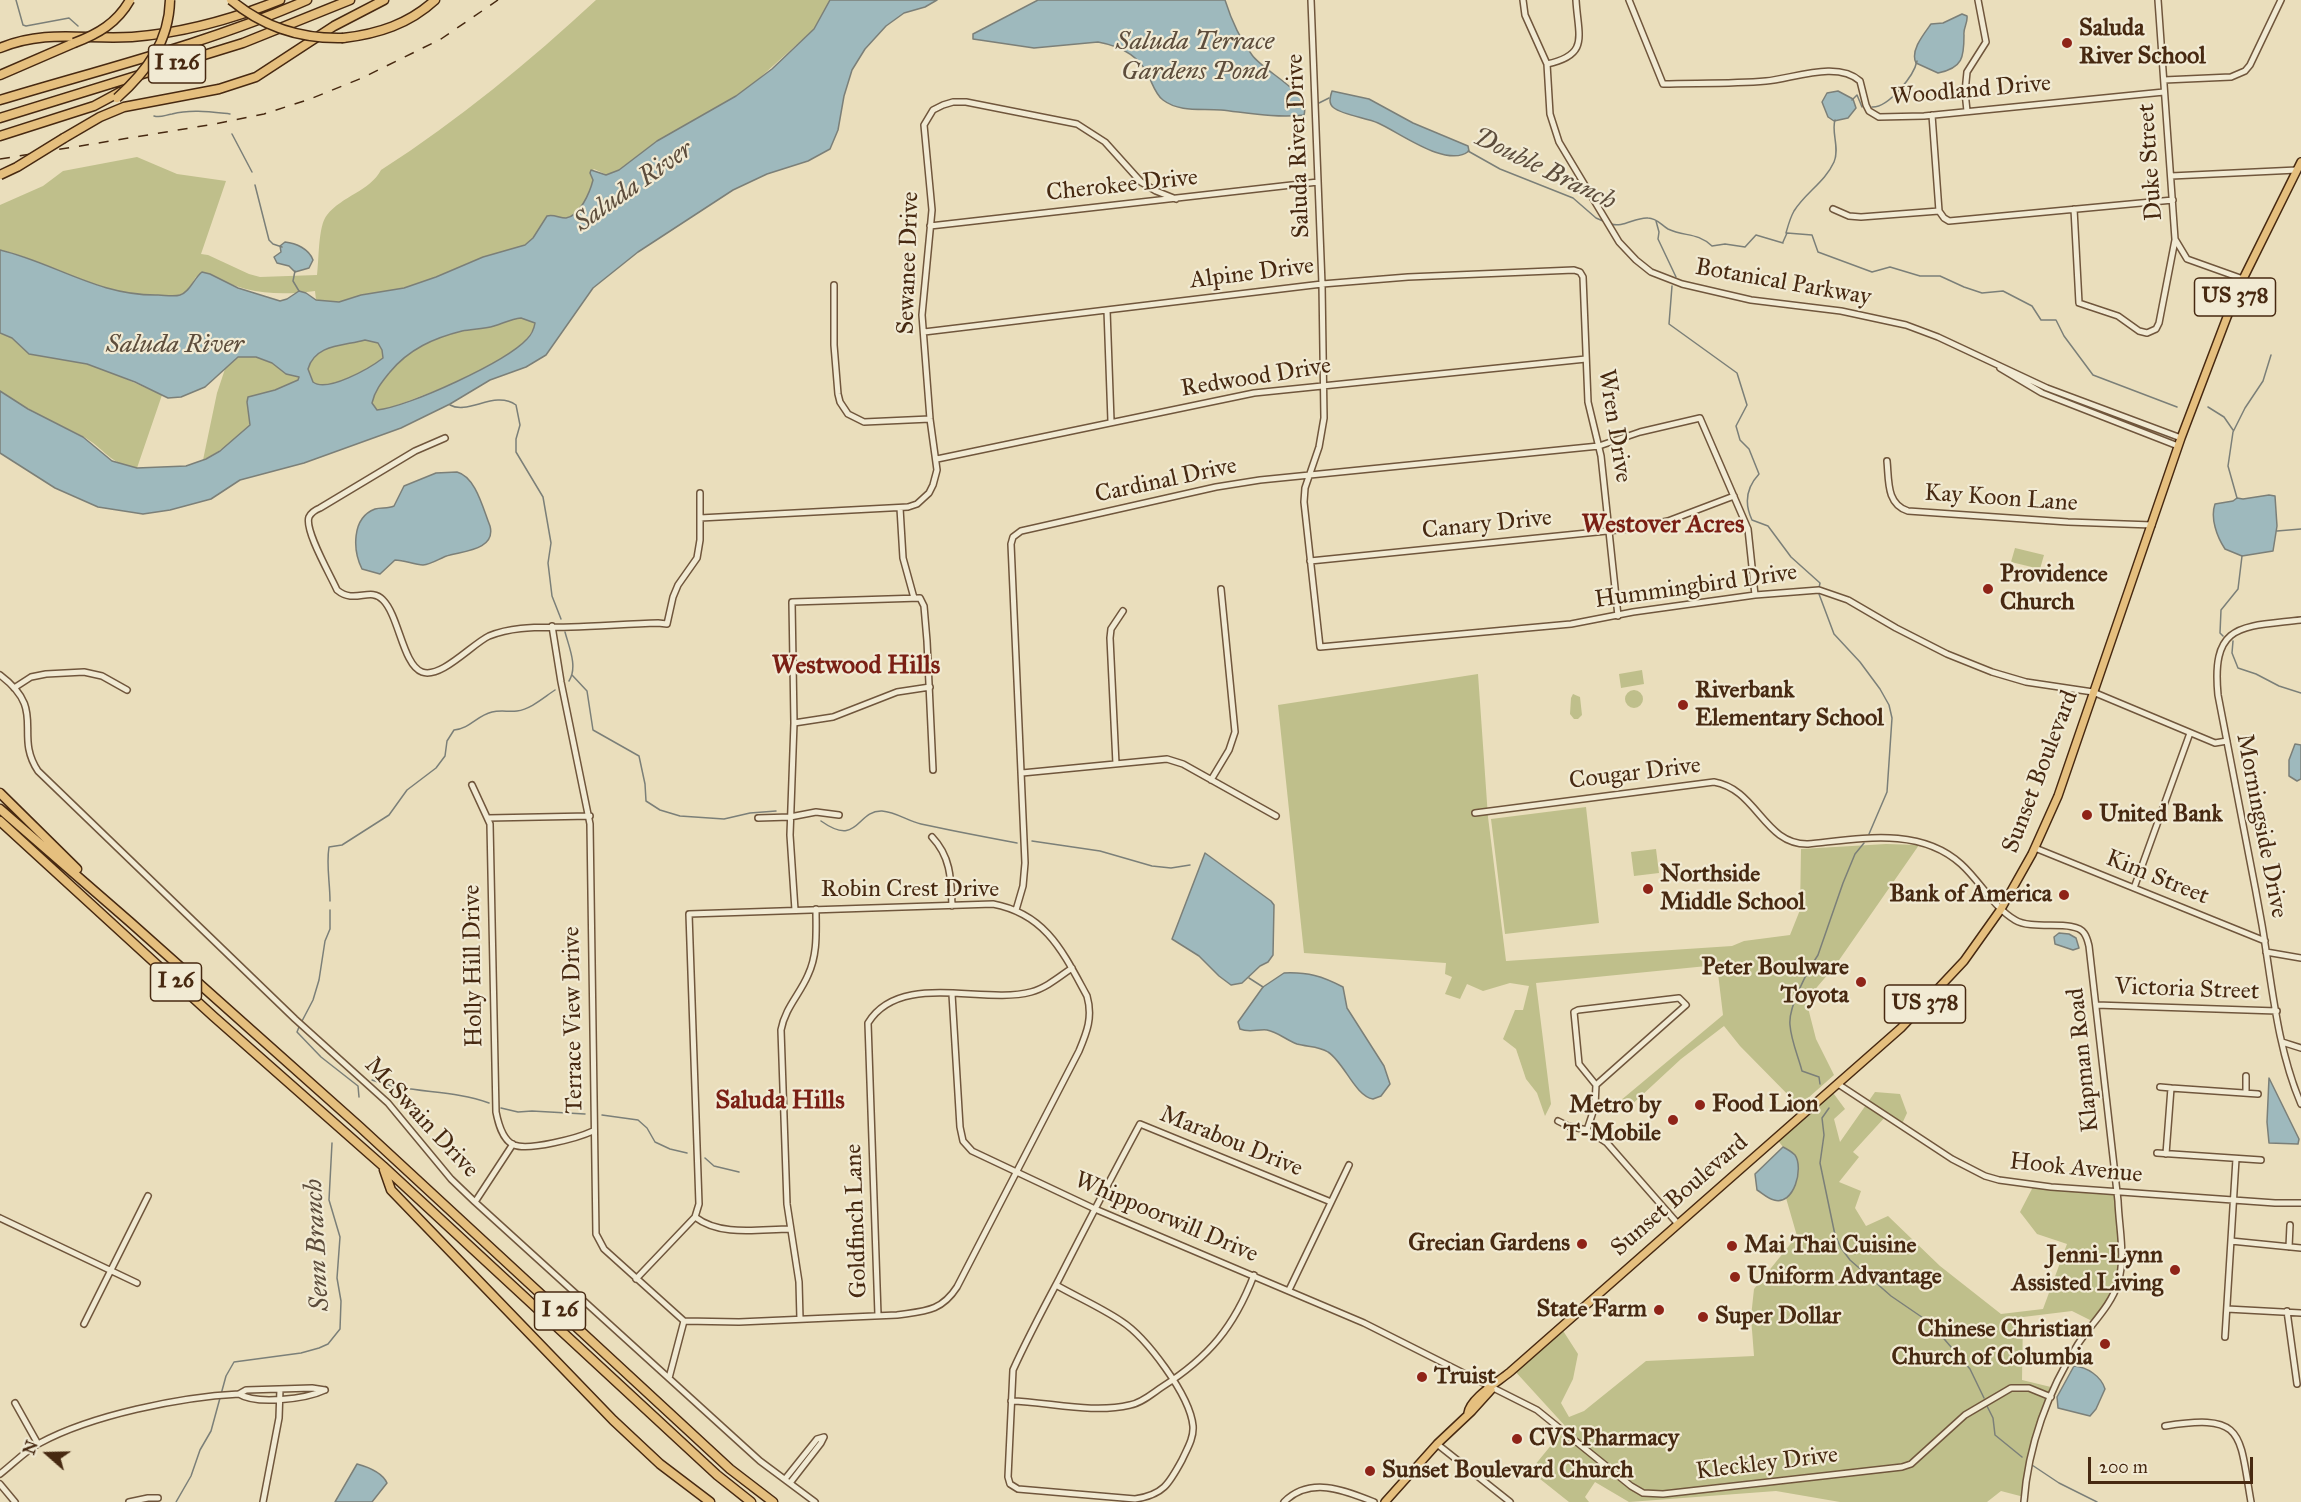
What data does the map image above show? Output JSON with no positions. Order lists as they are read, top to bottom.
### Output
{
  "streets": {
    "highway": ["I 126", "I 26"],
    "main road": ["US 378", "Sunset Boulevard"],
    "street": [
      "Woodland Drive",
      "Saluda River Drive",
      "Duke Street",
      "Cherokee Drive",
      "Sewanee Drive",
      "Alpine Drive",
      "Botanical Parkway",
      "Redwood Drive",
      "Wren Drive",
      "Cardinal Drive",
      "Kay Koon Lane",
      "Canary Drive",
      "Hummingbird Drive",
      "Cougar Drive",
      "Morningside Drive",
      "Kim Street",
      "Robin Crest Drive",
      "Holly Hill Drive",
      "Victoria Street",
      "Terrace View Drive",
      "Klapman Road",
      "McSwain Drive",
      "Marabou Drive",
      "Hook Avenue",
      "Whippoorwill Drive",
      "Goldfinch Lane",
      "Kleckley Drive"
    ]
  },
  "crossings": [
    ["Woodland Drive", "Duke Street"],
    ["Saluda River Drive", "Cherokee Drive"],
    ["Saluda River Drive", "Alpine Drive"],
    ["Saluda River Drive", "Redwood Drive"],
    ["Saluda River Drive", "Cardinal Drive"],
    ["Saluda River Drive", "Canary Drive"],
    ["Saluda River Drive", "Hummingbird Drive"],
    ["Duke Street", "Sunset Boulevard"],
    ["Cherokee Drive", "Sewanee Drive"],
    ["Sewanee Drive", "Alpine Drive"],
    ["Sewanee Drive", "Redwood Drive"],
    ["Alpine Drive", "Wren Drive"],
    ["Botanical Parkway", "Sunset Boulevard"],
    ["Redwood Drive", "Wren Drive"],
    ["Wren Drive", "Cardinal Drive"],
    ["Wren Drive", "Canary Drive"],
    ["Wren Drive", "Hummingbird Drive"],
    ["Cardinal Drive", "Canary Drive"],
    ["Cardinal Drive", "Robin Crest Drive"],
    ["Kay Koon Lane", "Sunset Boulevard"],
    ["Hummingbird Drive", "Sunset Boulevard"],
    ["Hummingbird Drive", "Morningside Drive"],
    ["Sunset Boulevard", "Cougar Drive"],
    ["Sunset Boulevard", "Kim Street"],
    ["Sunset Boulevard", "Klapman Road"],
    ["Sunset Boulevard", "Hook Avenue"],
    ["Sunset Boulevard", "Whippoorwill Drive"],
    ["Sunset Boulevard", "Kleckley Drive"],
    ["Cougar Drive", "Klapman Road"],
    ["Morningside Drive", "Kim Street"],
    ["Morningside Drive", "Victoria Street"],
    ["Robin Crest Drive", "Terrace View Drive"],
    ["Robin Crest Drive", "Whippoorwill Drive"],
    ["Robin Crest Drive", "Goldfinch Lane"],
    ["Victoria Street", "Klapman Road"],
    ["Klapman Road", "Hook Avenue"],
    ["Klapman Road", "Kleckley Drive"],
    ["Marabou Drive", "Whippoorwill Drive"],
    ["Whippoorwill Drive", "Goldfinch Lane"],
    ["Whippoorwill Drive", "Kleckley Drive"]
  ],
  "districts": ["Westover Acres", "Westwood Hills", "Saluda Hills"],
  "water": [
    "Saluda Terrace Gardens Pond",
    "Double Branch",
    "Saluda River",
    "Senn Branch"
  ],
  "places": [
    "Saluda River School",
    "Providence Church",
    "Riverbank Elementary School",
    "United Bank",
    "Northside Middle School",
    "Bank of America",
    "Peter Boulware Toyota",
    "Food Lion",
    "Metro by T-Mobile",
    "Grecian Gardens",
    "Mai Thai Cuisine",
    "Jenni-Lynn Assisted Living",
    "Uniform Advantage",
    "State Farm",
    "Super Dollar",
    "Chinese Christian Church of Columbia",
    "Truist",
    "CVS Pharmacy",
    "Sunset Boulevard Church"
  ],
  "scale_bar": "200 m",
  "north": "left"
}
